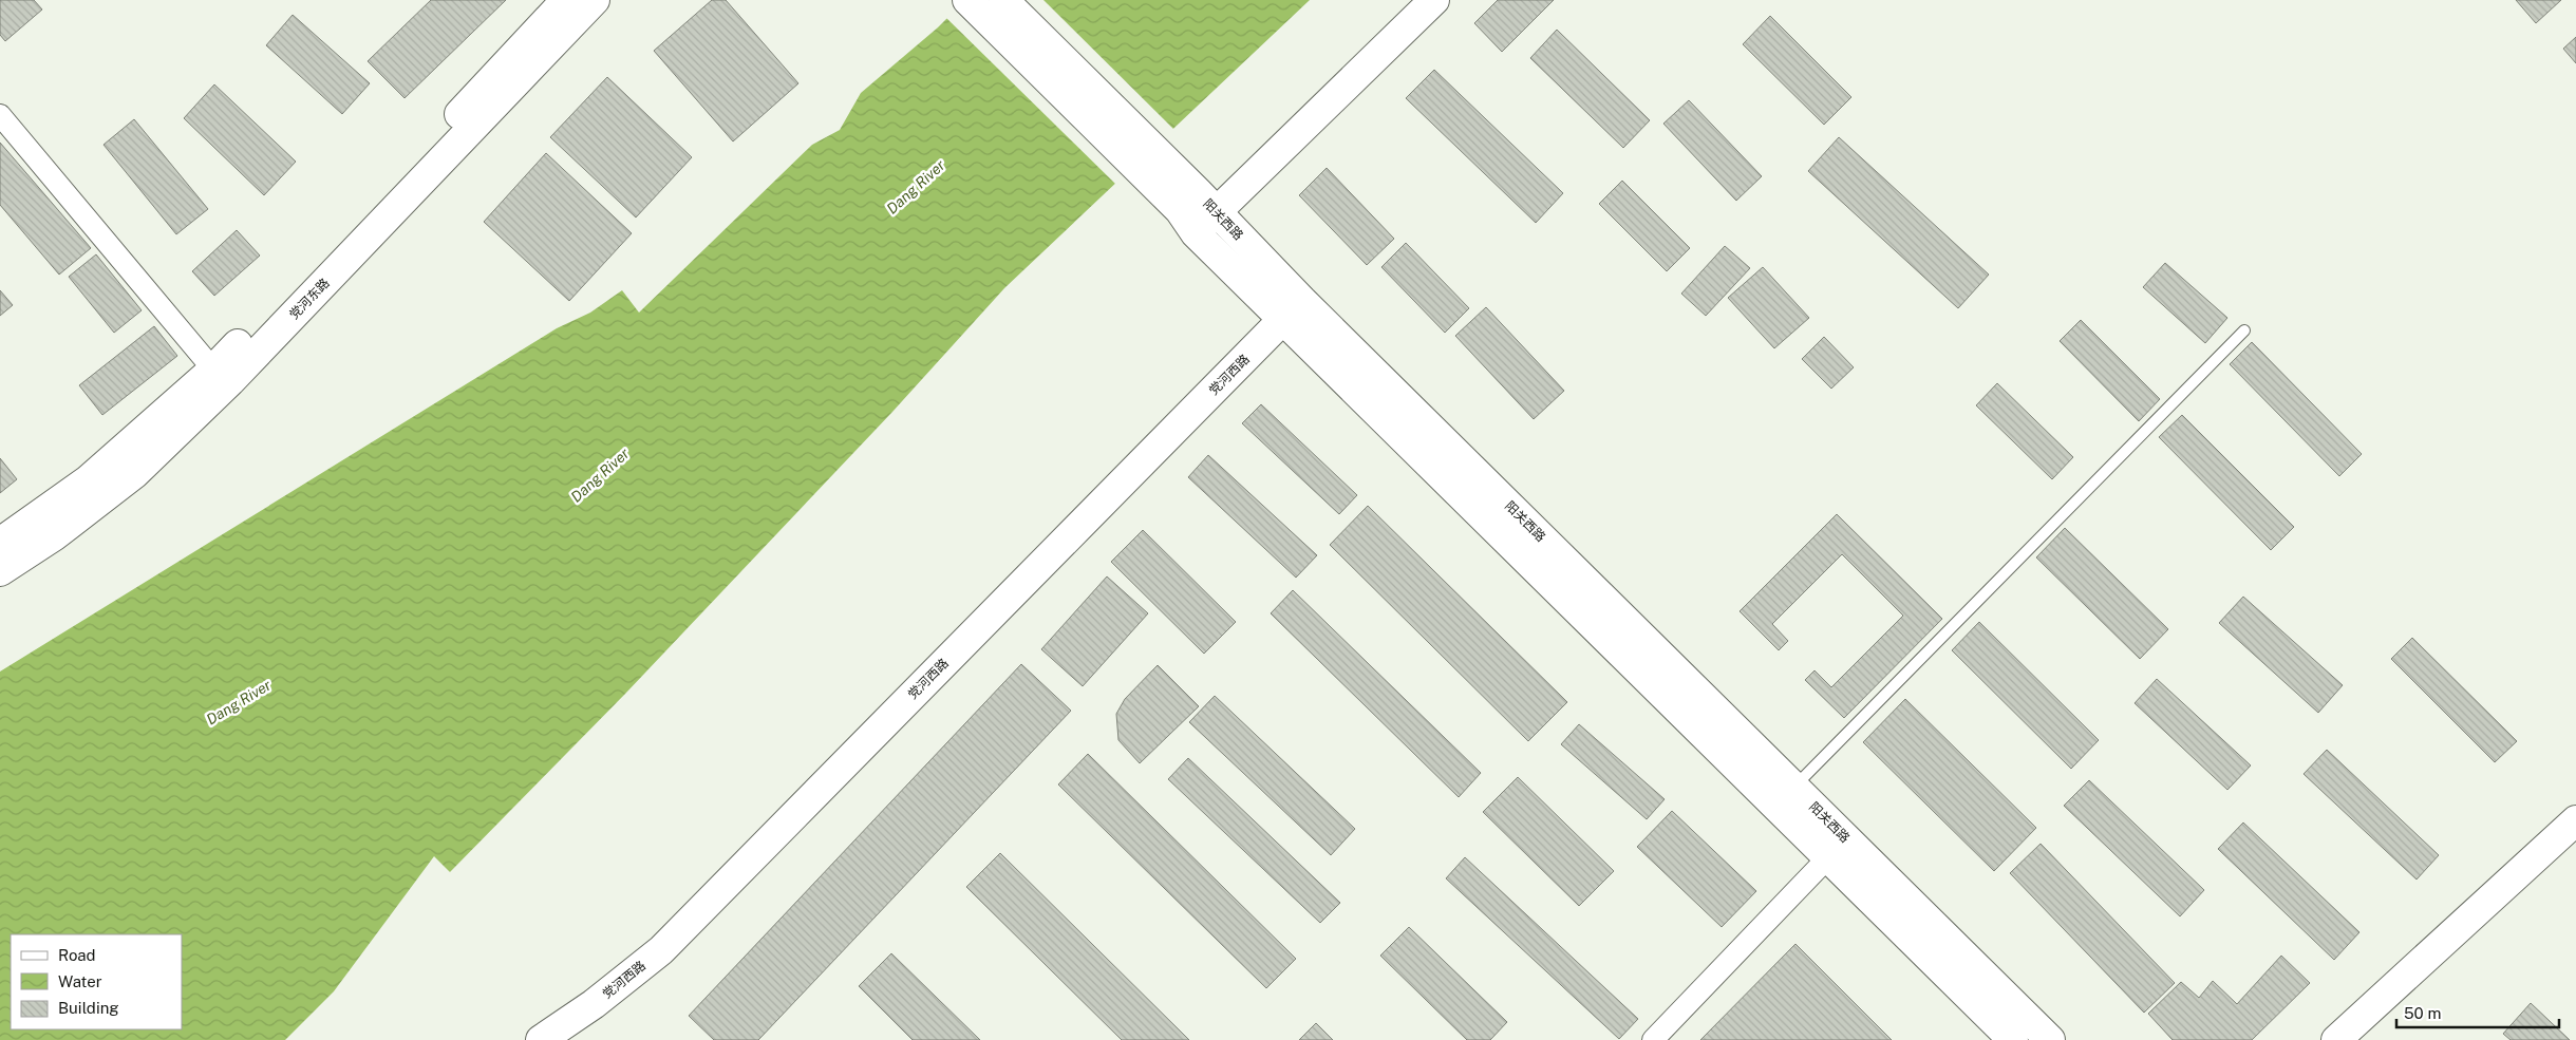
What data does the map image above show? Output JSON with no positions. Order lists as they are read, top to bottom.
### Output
{
  "streets": {
    "main road": ["阳关西路", "党河东路", "党河西路"]
  },
  "crossings": [
    ["阳关西路", "党河西路"]
  ],
  "water": ["Dang River"],
  "legend": ["Road", "Water", "Building"],
  "scale_bar": "50 m"
}
